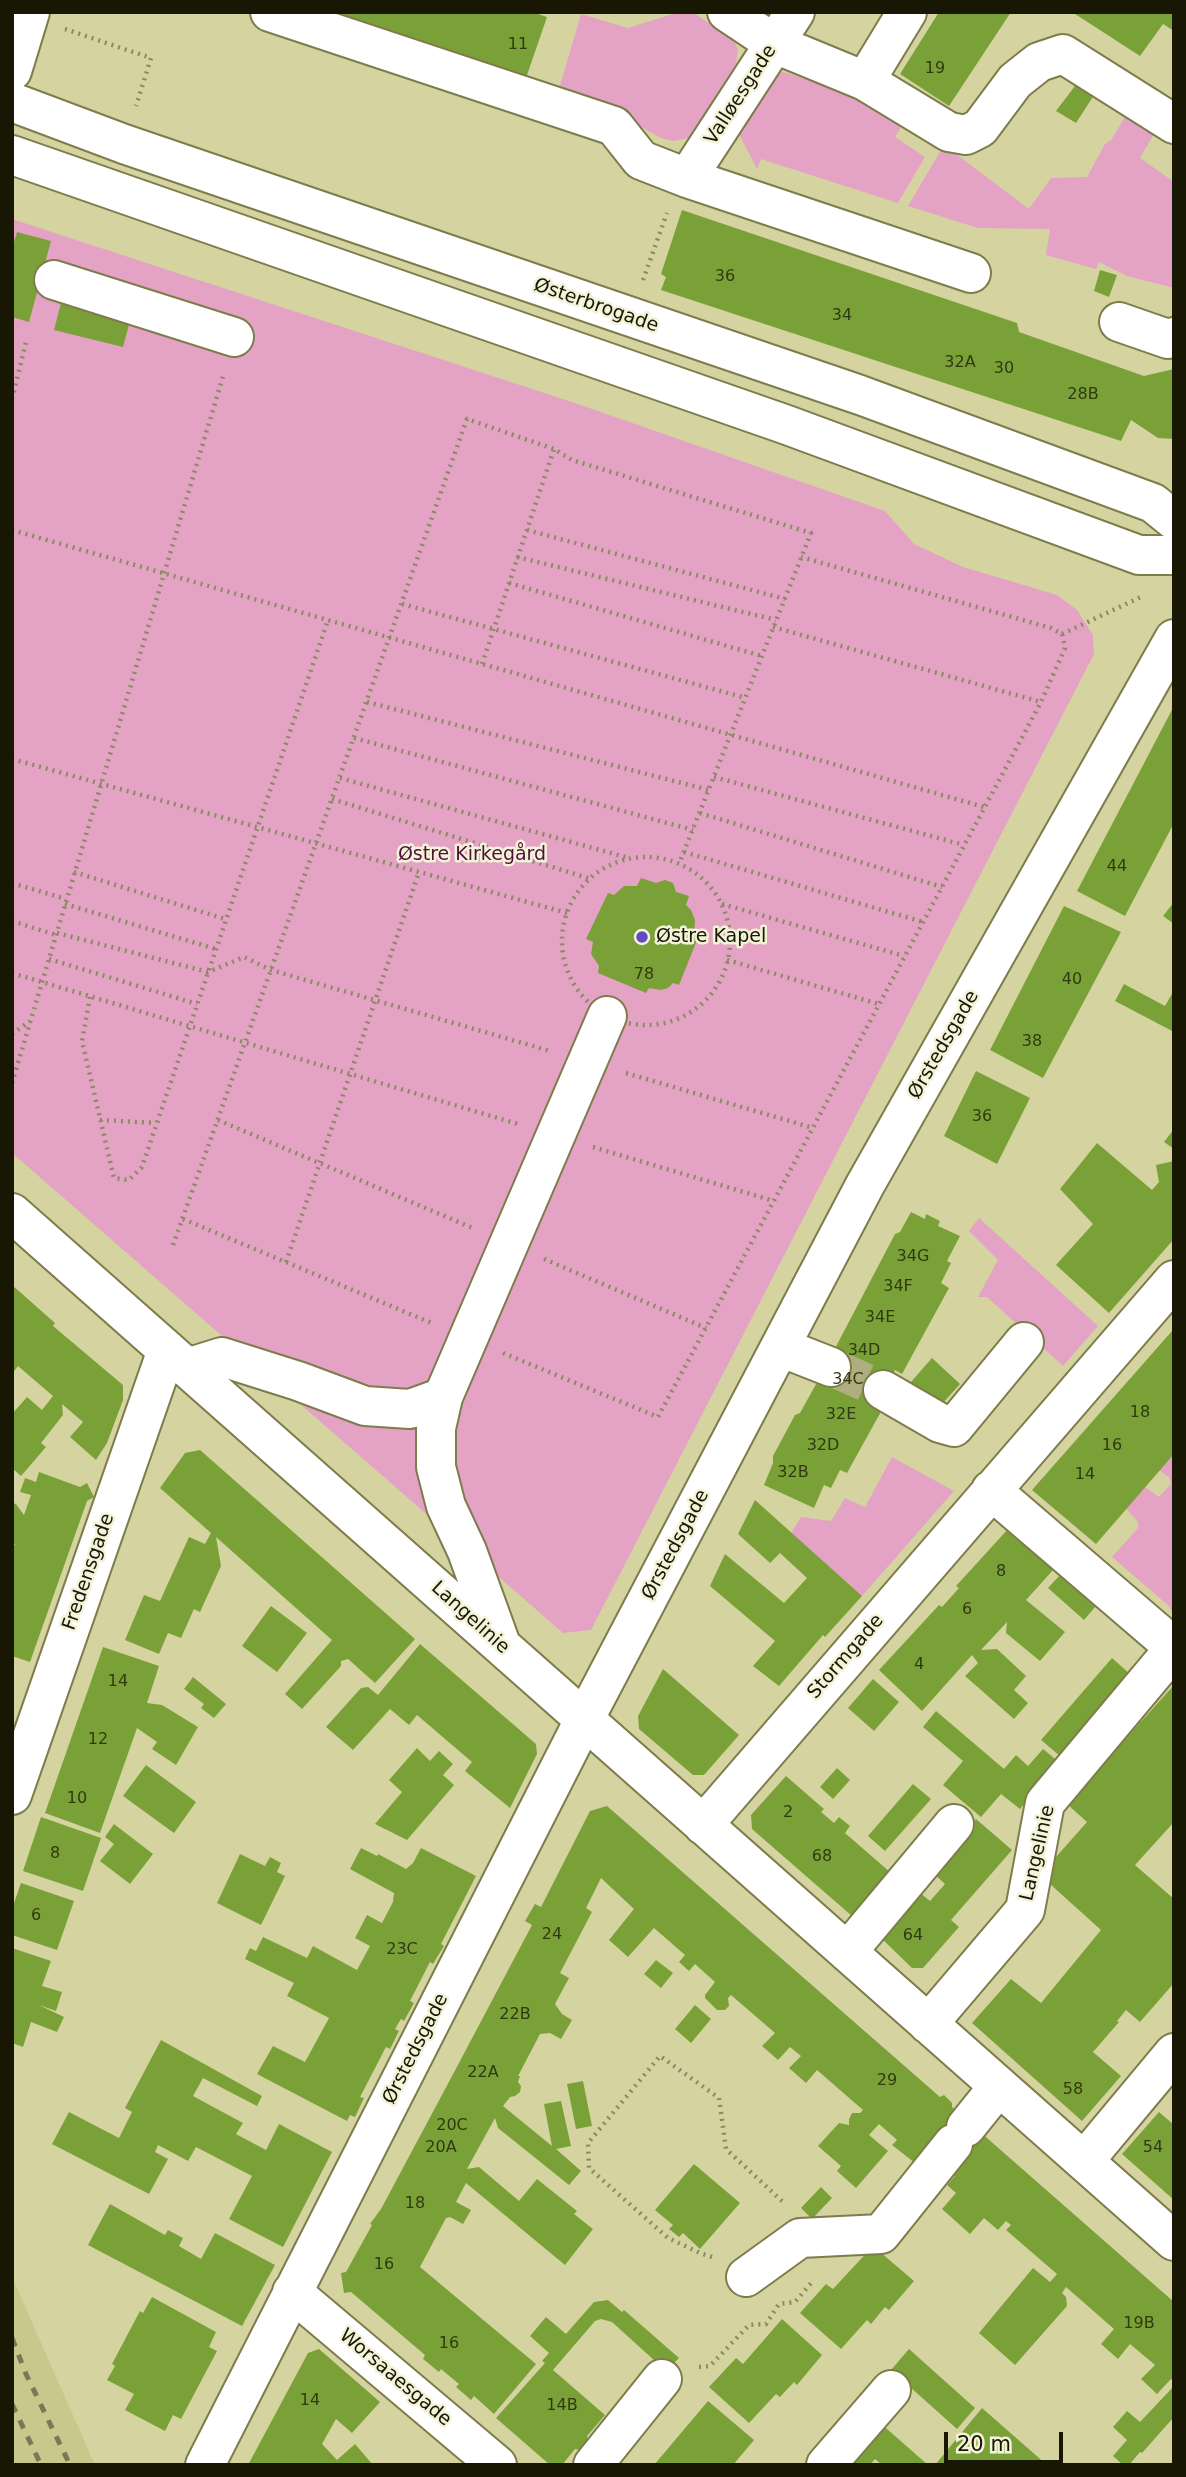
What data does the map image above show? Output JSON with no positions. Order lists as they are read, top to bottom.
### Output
{
  "streets": {
    "street": [
      "Valløesgade",
      "Østerbrogade",
      "Ørstedsgade",
      "Fredensgade",
      "Langelinie",
      "Stormgade",
      "Worsaaesgade"
    ]
  },
  "crossings": [
    ["Ørstedsgade", "Langelinie"],
    ["Ørstedsgade", "Worsaaesgade"],
    ["Fredensgade", "Langelinie"],
    ["Langelinie", "Stormgade"]
  ],
  "parks": ["Østre Kirkegård"],
  "places": ["Østre Kapel"],
  "house_numbers": [
    "11",
    "19",
    "36",
    "34",
    "32A",
    "30",
    "28B",
    "44",
    "78",
    "40",
    "38",
    "36",
    "34G",
    "34F",
    "34E",
    "34D",
    "34C",
    "18",
    "32E",
    "32D",
    "16",
    "32B",
    "14",
    "8",
    "6",
    "4",
    "14",
    "12",
    "10",
    "2",
    "8",
    "68",
    "6",
    "24",
    "64",
    "23C",
    "22B",
    "22A",
    "29",
    "58",
    "20C",
    "20A",
    "54",
    "18",
    "16",
    "19B",
    "16",
    "14",
    "14B"
  ],
  "scale_bar": "20 m"
}
